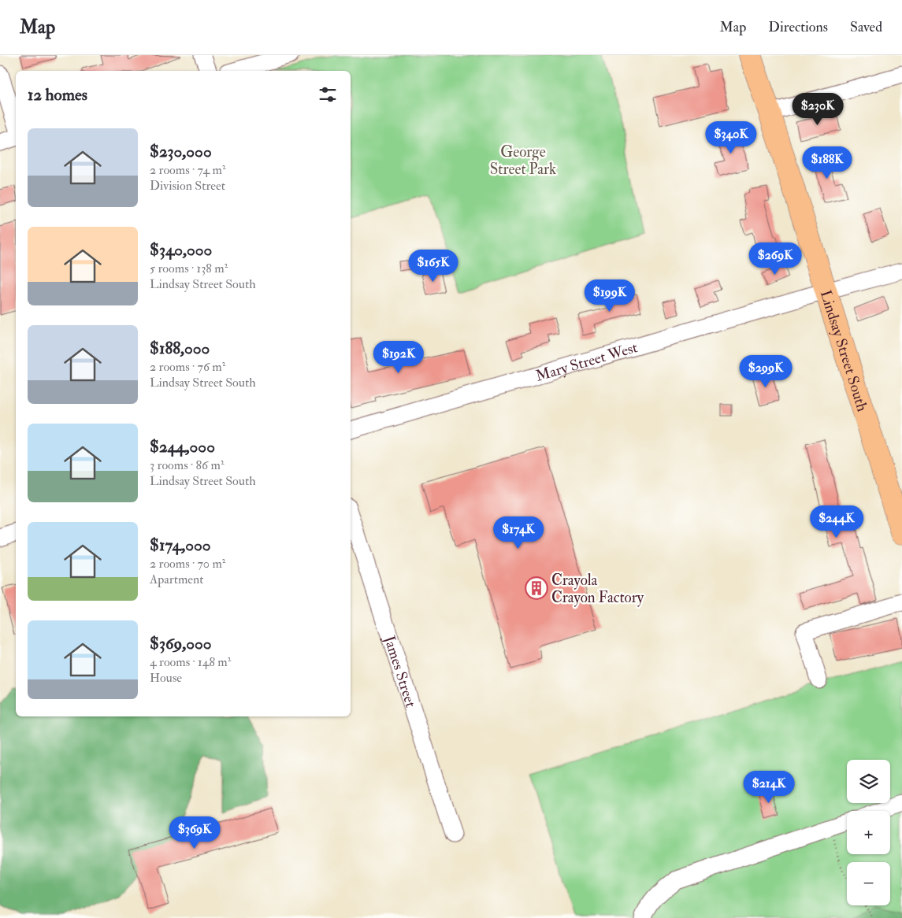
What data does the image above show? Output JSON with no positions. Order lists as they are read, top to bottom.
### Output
{
  "streets": {
    "main road": ["Lindsay Street South"],
    "street": ["Mary Street West", "James Street"]
  },
  "crossings": [
    ["Lindsay Street South", "Mary Street West"]
  ],
  "parks": ["George Street Park"],
  "places": {
    "building": ["Crayola Crayon Factory"]
  },
  "page": {
    "header": "Map",
    "nav": ["Map", "Directions", "Saved"],
    "heading": "12 homes",
    "price": [
      "$230K",
      "$340K",
      "$188K",
      "$269K",
      "$165K",
      "$199K",
      "$192K",
      "$299K",
      "$244K",
      "$174K",
      "$214K",
      "$369K"
    ],
    "list": [
      {
        "name": "$230,000",
        "note": "2 rooms · 74 m² · Division Street"
      },
      {
        "name": "$340,000",
        "note": "5 rooms · 138 m² · Lindsay Street South"
      },
      {
        "name": "$188,000",
        "note": "2 rooms · 76 m² · Lindsay Street South"
      },
      {
        "name": "$244,000",
        "note": "3 rooms · 86 m² · Lindsay Street South"
      },
      {
        "name": "$174,000",
        "note": "2 rooms · 70 m² · Apartment"
      },
      {
        "name": "$369,000",
        "note": "4 rooms · 148 m² · House"
      }
    ],
    "map_buttons": ["+", "−"]
  }
}
